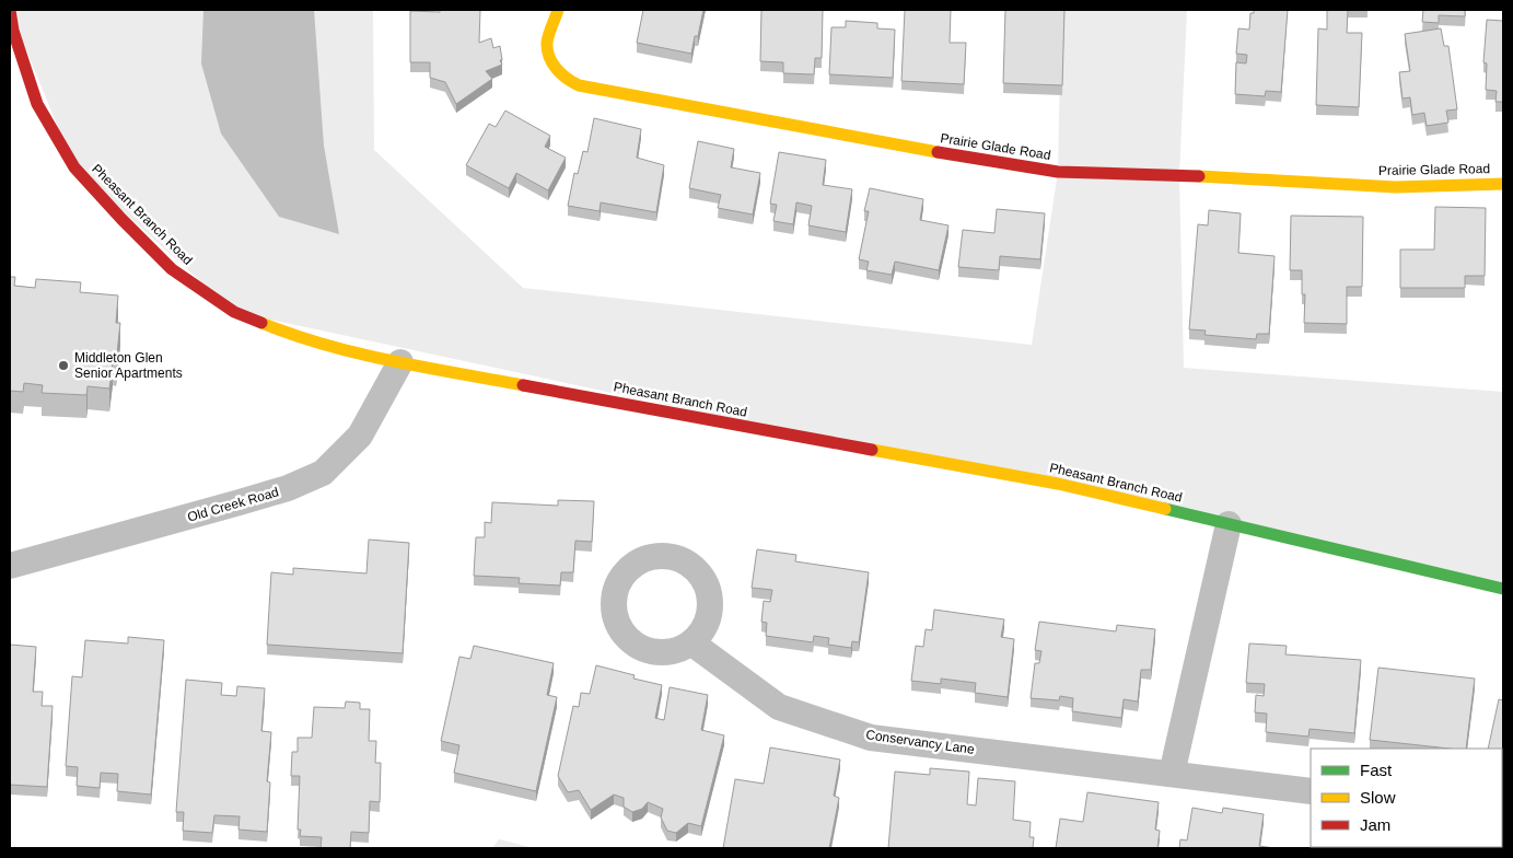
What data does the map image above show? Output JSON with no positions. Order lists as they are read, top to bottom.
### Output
{
  "streets": {
    "street": [
      "Prairie Glade Road",
      "Pheasant Branch Road",
      "Old Creek Road",
      "Conservancy Lane"
    ]
  },
  "crossings": [
    ["Pheasant Branch Road", "Old Creek Road"]
  ],
  "places": ["Middleton Glen Senior Apartments"],
  "legend": ["Fast", "Slow", "Jam"]
}
